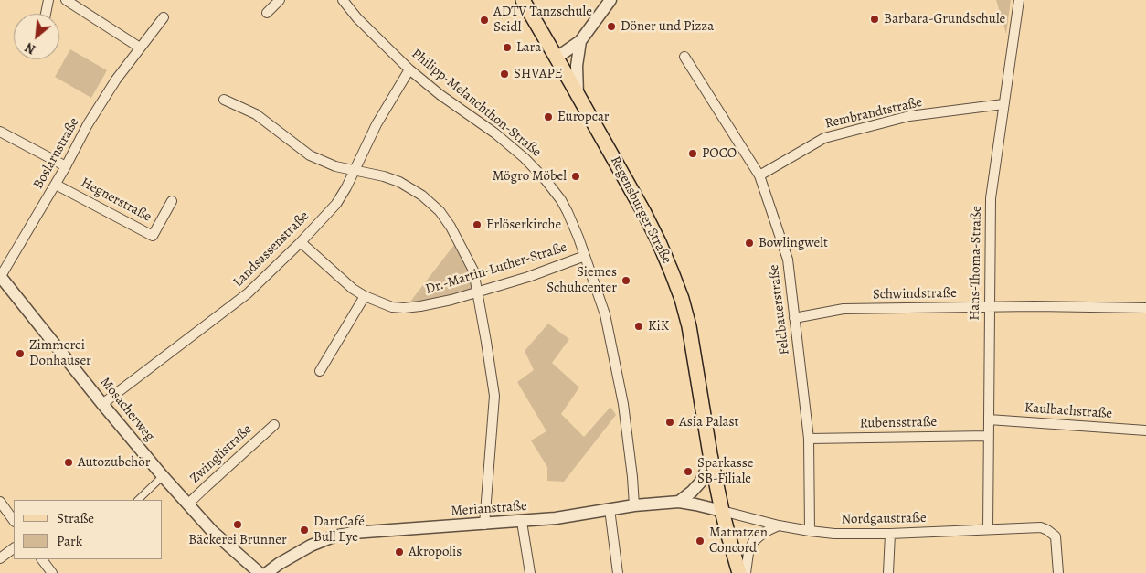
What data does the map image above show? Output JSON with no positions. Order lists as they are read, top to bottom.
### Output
{
  "streets": {
    "main road": ["Regensburger Straße"],
    "street": [
      "Philipp-Melanchthon-Straße",
      "Rembrandtstraße",
      "Boslarnstraße",
      "Hegnerstraße",
      "Landsassenstraße",
      "Hans-Thoma-Straße",
      "Dr.-Martin-Luther-Straße",
      "Schwindstraße",
      "Feldbauerstraße",
      "Mosacherweg",
      "Kaulbachstraße",
      "Rubensstraße",
      "Zwinglistraße",
      "Merianstraße",
      "Nordgaustraße"
    ]
  },
  "crossings": [
    ["Philipp-Melanchthon-Straße", "Landsassenstraße"],
    ["Philipp-Melanchthon-Straße", "Dr.-Martin-Luther-Straße"],
    ["Philipp-Melanchthon-Straße", "Merianstraße"],
    ["Rembrandtstraße", "Hans-Thoma-Straße"],
    ["Rembrandtstraße", "Feldbauerstraße"],
    ["Boslarnstraße", "Hegnerstraße"],
    ["Boslarnstraße", "Mosacherweg"],
    ["Regensburger Straße", "Merianstraße"],
    ["Regensburger Straße", "Nordgaustraße"],
    ["Landsassenstraße", "Dr.-Martin-Luther-Straße"],
    ["Landsassenstraße", "Mosacherweg"],
    ["Hans-Thoma-Straße", "Schwindstraße"],
    ["Hans-Thoma-Straße", "Kaulbachstraße"],
    ["Hans-Thoma-Straße", "Rubensstraße"],
    ["Hans-Thoma-Straße", "Nordgaustraße"],
    ["Schwindstraße", "Feldbauerstraße"],
    ["Feldbauerstraße", "Rubensstraße"],
    ["Feldbauerstraße", "Nordgaustraße"],
    ["Mosacherweg", "Zwinglistraße"],
    ["Merianstraße", "Nordgaustraße"]
  ],
  "places": [
    "Barbara-Grundschule",
    "ADTV Tanzschule Seidl",
    "Döner und Pizza",
    "Lara",
    "SHVAPE",
    "Europcar",
    "POCO",
    "Mögro Möbel",
    "Erlöserkirche",
    "Bowlingwelt",
    "Siemes Schuhcenter",
    "KiK",
    "Zimmerei Donhauser",
    "Asia Palast",
    "Autozubehör",
    "Sparkasse SB-Filiale",
    "Bäckerei Brunner",
    "DartCafé Bull Eye",
    "Matratzen Concord",
    "Akropolis"
  ],
  "legend": ["Straße", "Park"],
  "north": "bottom left"
}
